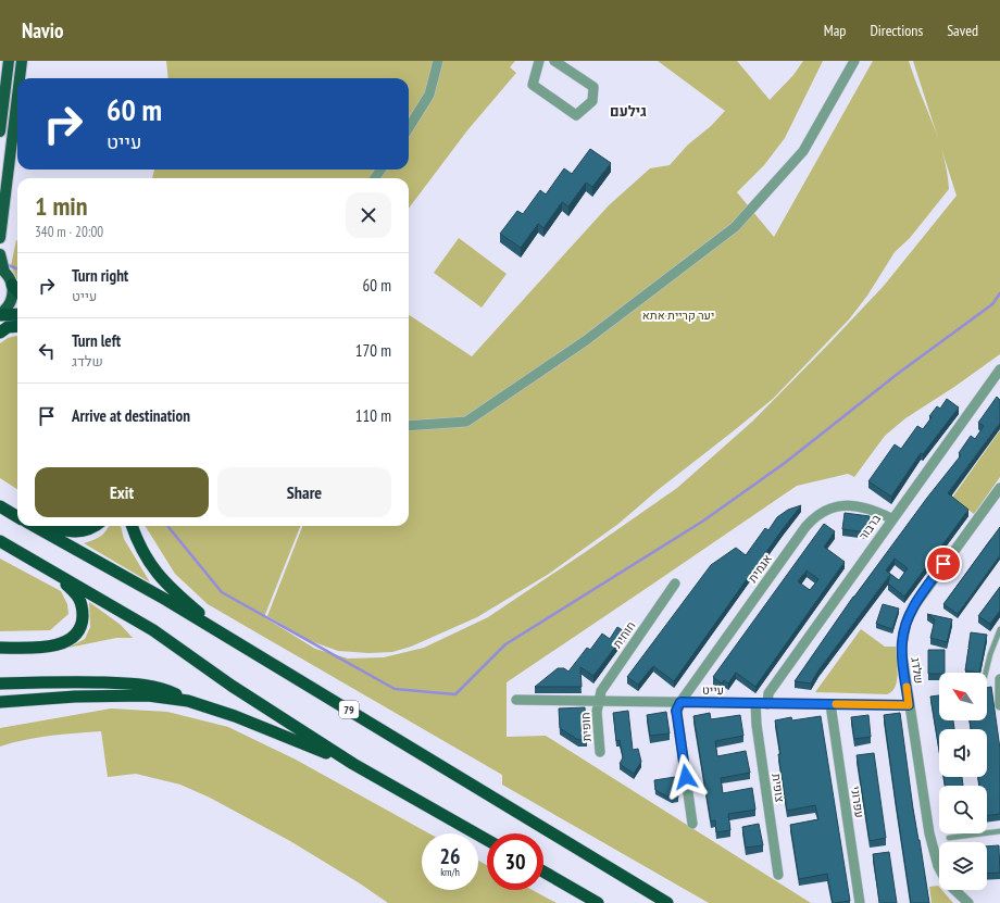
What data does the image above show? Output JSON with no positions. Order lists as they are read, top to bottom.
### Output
{
  "streets": {
    "highway": ["79"],
    "street": [
      "ברבור",
      "אגמית",
      "חוחית",
      "שלדג",
      "עייט",
      "חופית",
      "צופית",
      "עפרוני"
    ]
  },
  "crossings": [
    ["ברבור", "אגמית"],
    ["ברבור", "עייט"],
    ["אגמית", "עייט"],
    ["חוחית", "עייט"],
    ["חוחית", "חופית"],
    ["שלדג", "עייט"],
    ["עייט", "חופית"],
    ["עייט", "צופית"],
    ["עייט", "עפרוני"]
  ],
  "districts": ["גילעם"],
  "parks": ["יער קריית אתא"],
  "north": "top left",
  "page": {
    "header": "Navio",
    "nav": ["Map", "Directions", "Saved"],
    "turn": ["60 m", "עייט"],
    "heading": ["1 min", "340 m · 20:00"],
    "list": [
      {
        "name": "Turn right",
        "note": "עייט",
        "value": "60 m"
      },
      {
        "name": "Turn left",
        "note": "שלדג",
        "value": "170 m"
      },
      {
        "name": "Arrive at destination",
        "value": "110 m"
      }
    ],
    "buttons": ["Exit", "Share"],
    "speed": "26 km/h",
    "limit": "30"
  }
}
